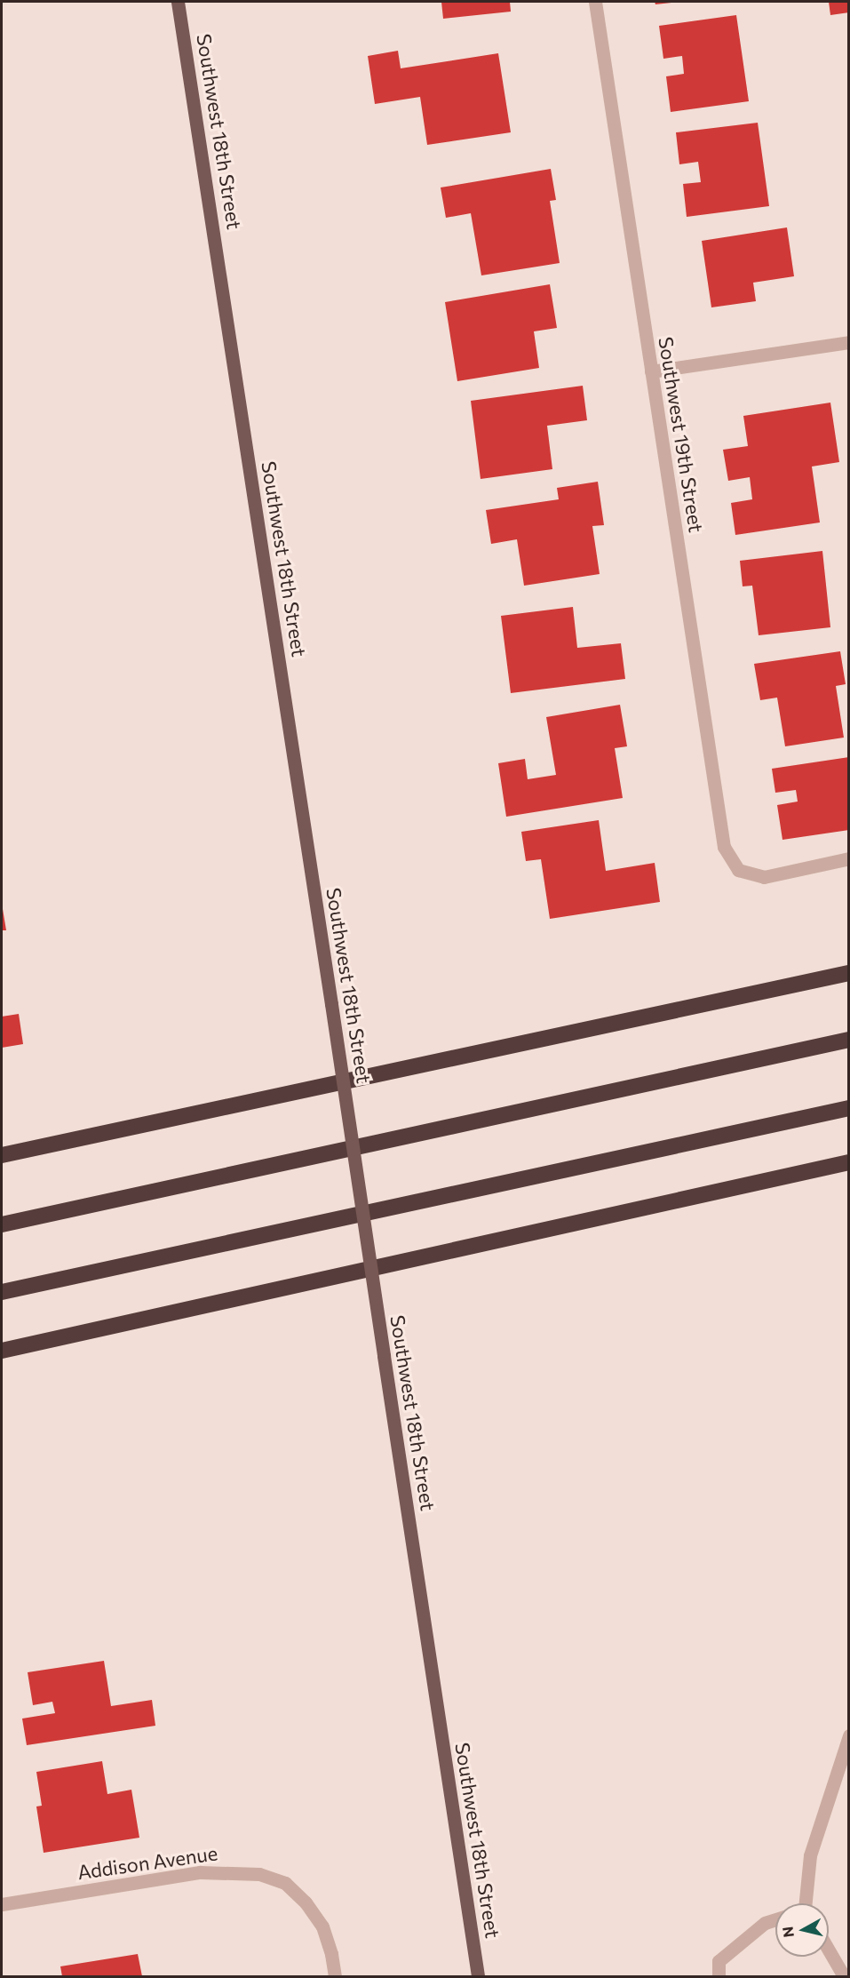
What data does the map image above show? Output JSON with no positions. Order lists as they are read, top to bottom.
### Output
{
  "streets": {
    "main road": ["Southwest 18th Street"],
    "street": ["Southwest 19th Street", "Addison Avenue"]
  },
  "north": "left"
}
